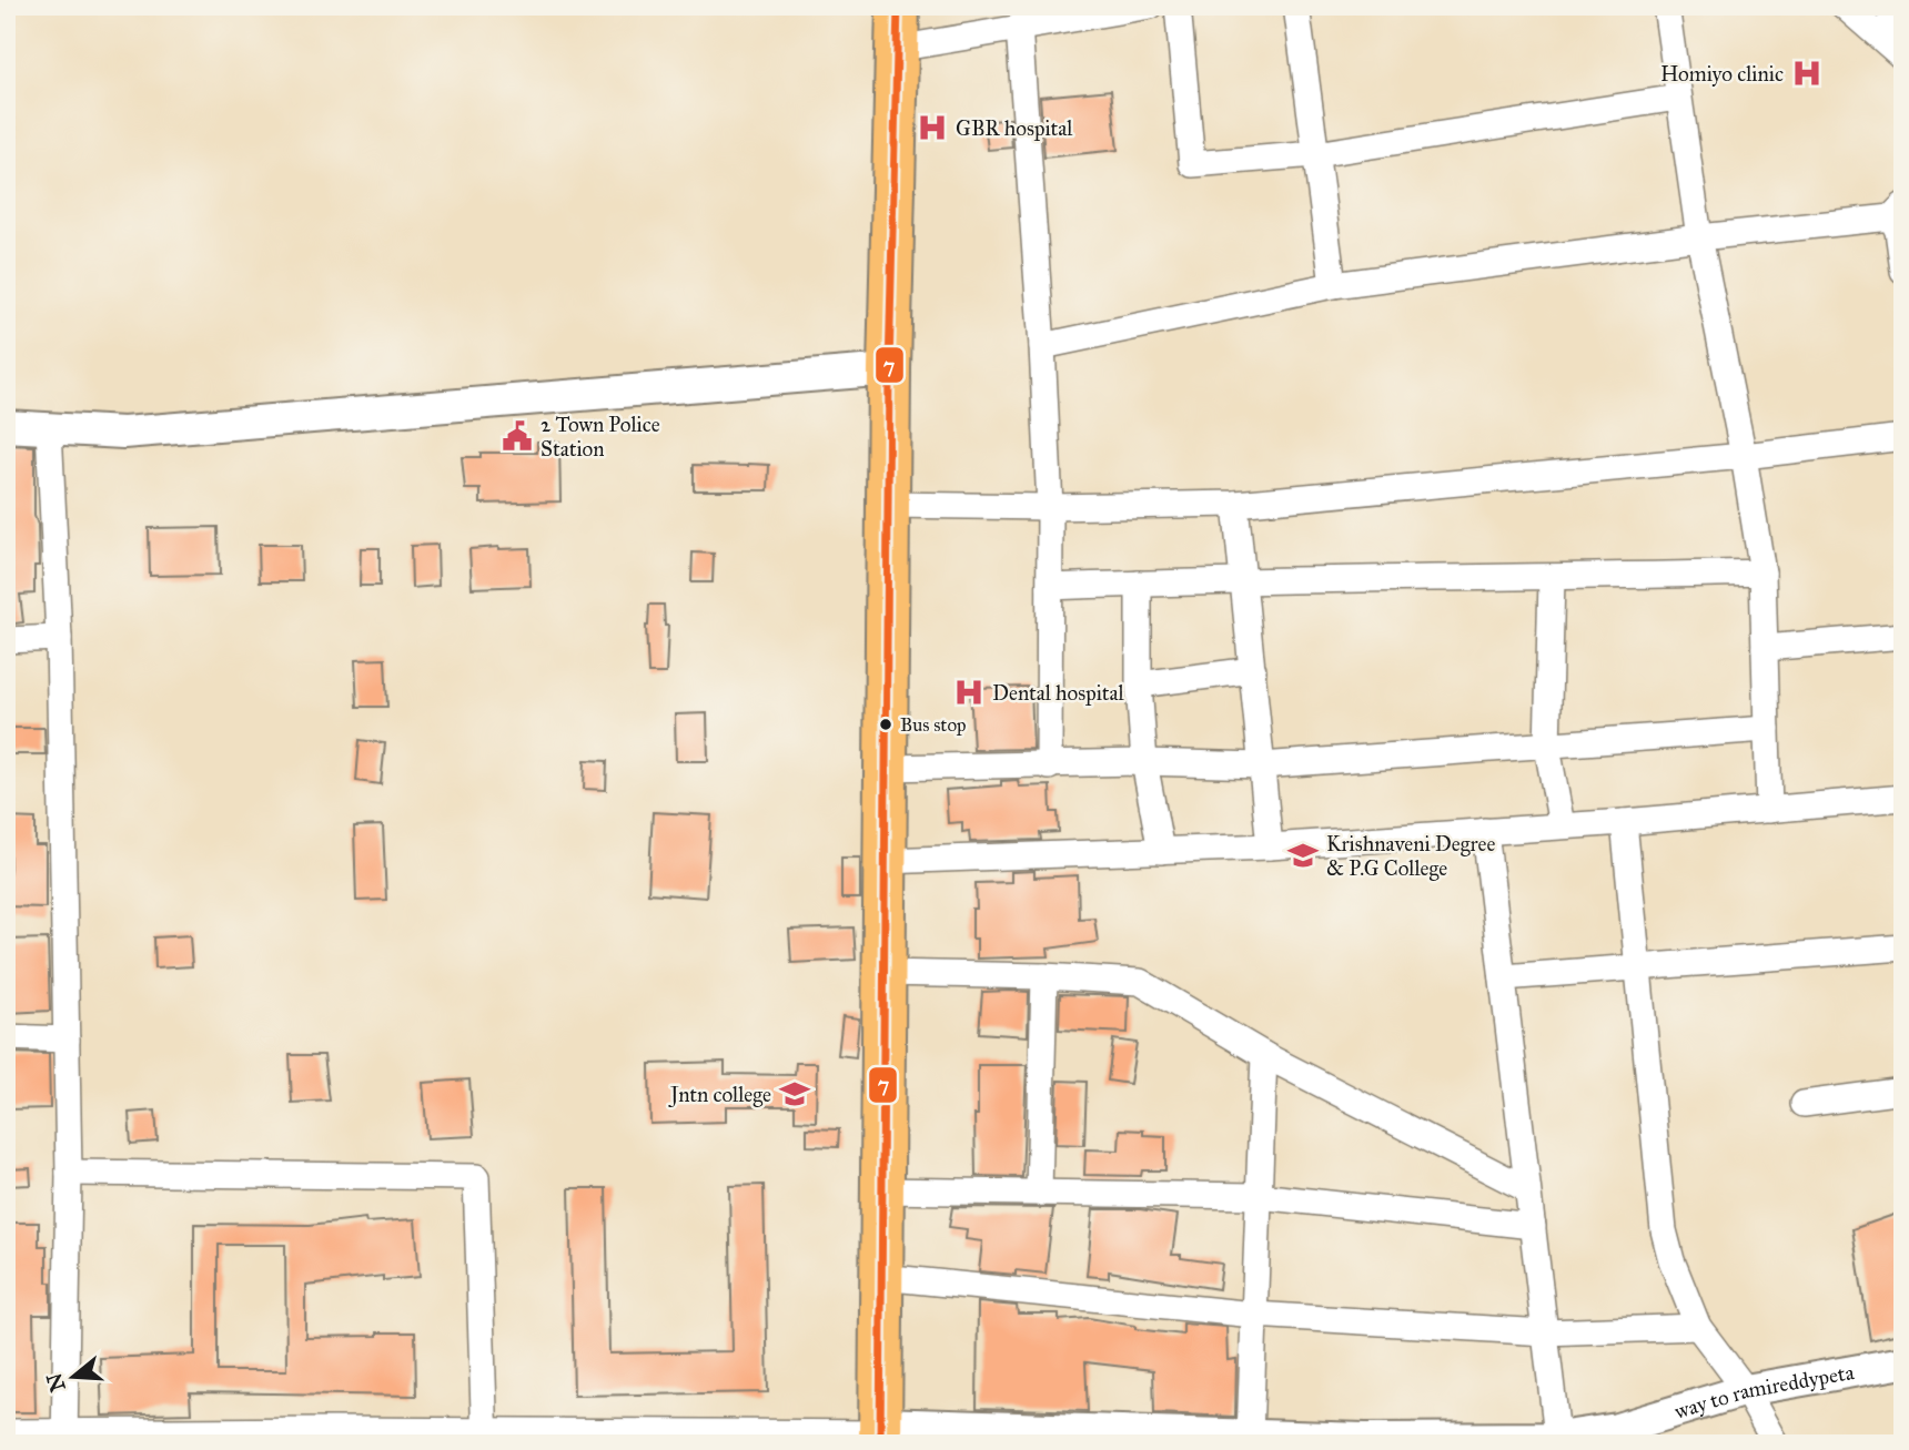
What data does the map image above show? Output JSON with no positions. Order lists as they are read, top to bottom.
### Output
{
  "streets": {
    "street": ["way to ramireddypeta"]
  },
  "places": {
    "hospital": ["Homiyo clinic", "GBR hospital", "Dental hospital"],
    "public building": ["2 Town Police Station"],
    "other": ["Bus stop"],
    "school or university": ["Krishnaveni Degree & P.G College", "Jntn college"]
  },
  "lines": ["transit line 7"],
  "north": "left"
}
